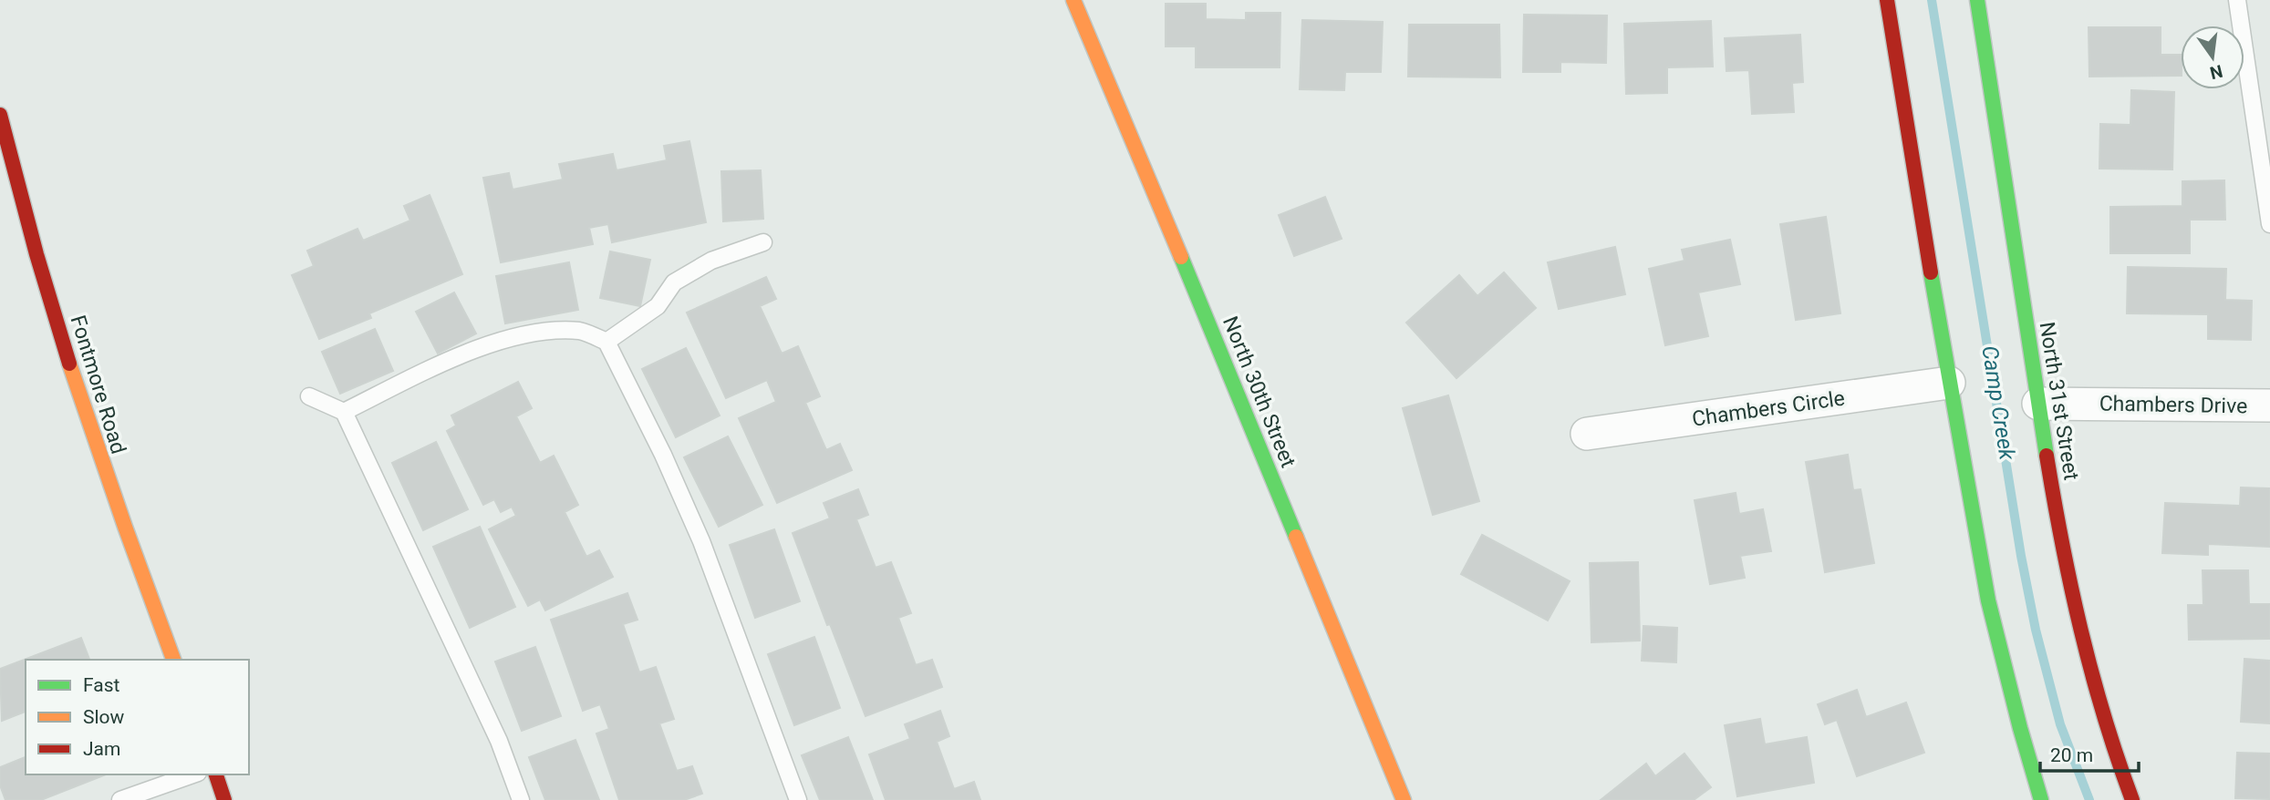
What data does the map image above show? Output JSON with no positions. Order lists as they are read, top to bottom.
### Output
{
  "streets": {
    "main road": ["Fontmore Road", "North 30th Street", "North 31st Street"],
    "street": ["Chambers Drive", "Chambers Circle"]
  },
  "crossings": [
    ["North 31st Street", "Chambers Drive"]
  ],
  "water": ["Camp Creek"],
  "legend": ["Fast", "Slow", "Jam"],
  "scale_bar": "20 m",
  "north": "bottom"
}
